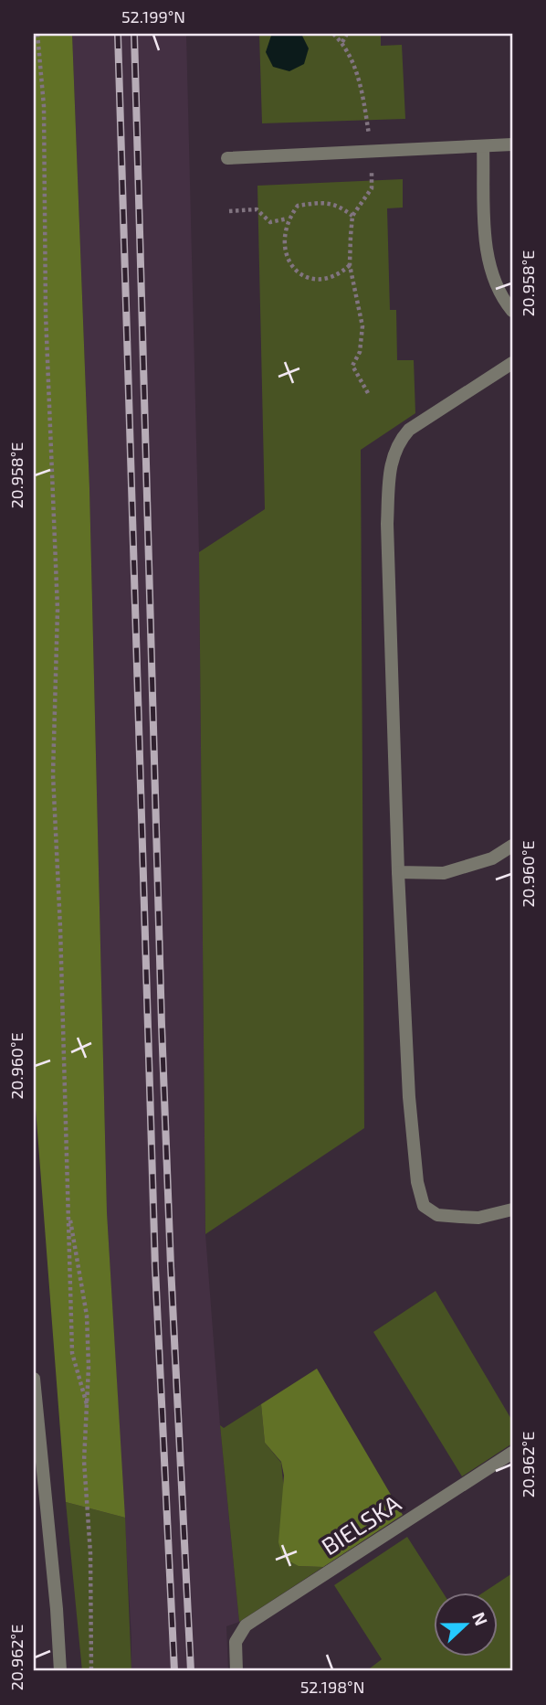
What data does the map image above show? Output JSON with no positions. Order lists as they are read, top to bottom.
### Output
{
  "streets": {
    "street": ["BIELSKA"]
  },
  "north": "right",
  "coordinates": [
    "52.199°N",
    "20.958°E",
    "20.960°E",
    "20.962°E",
    "52.198°N"
  ]
}
